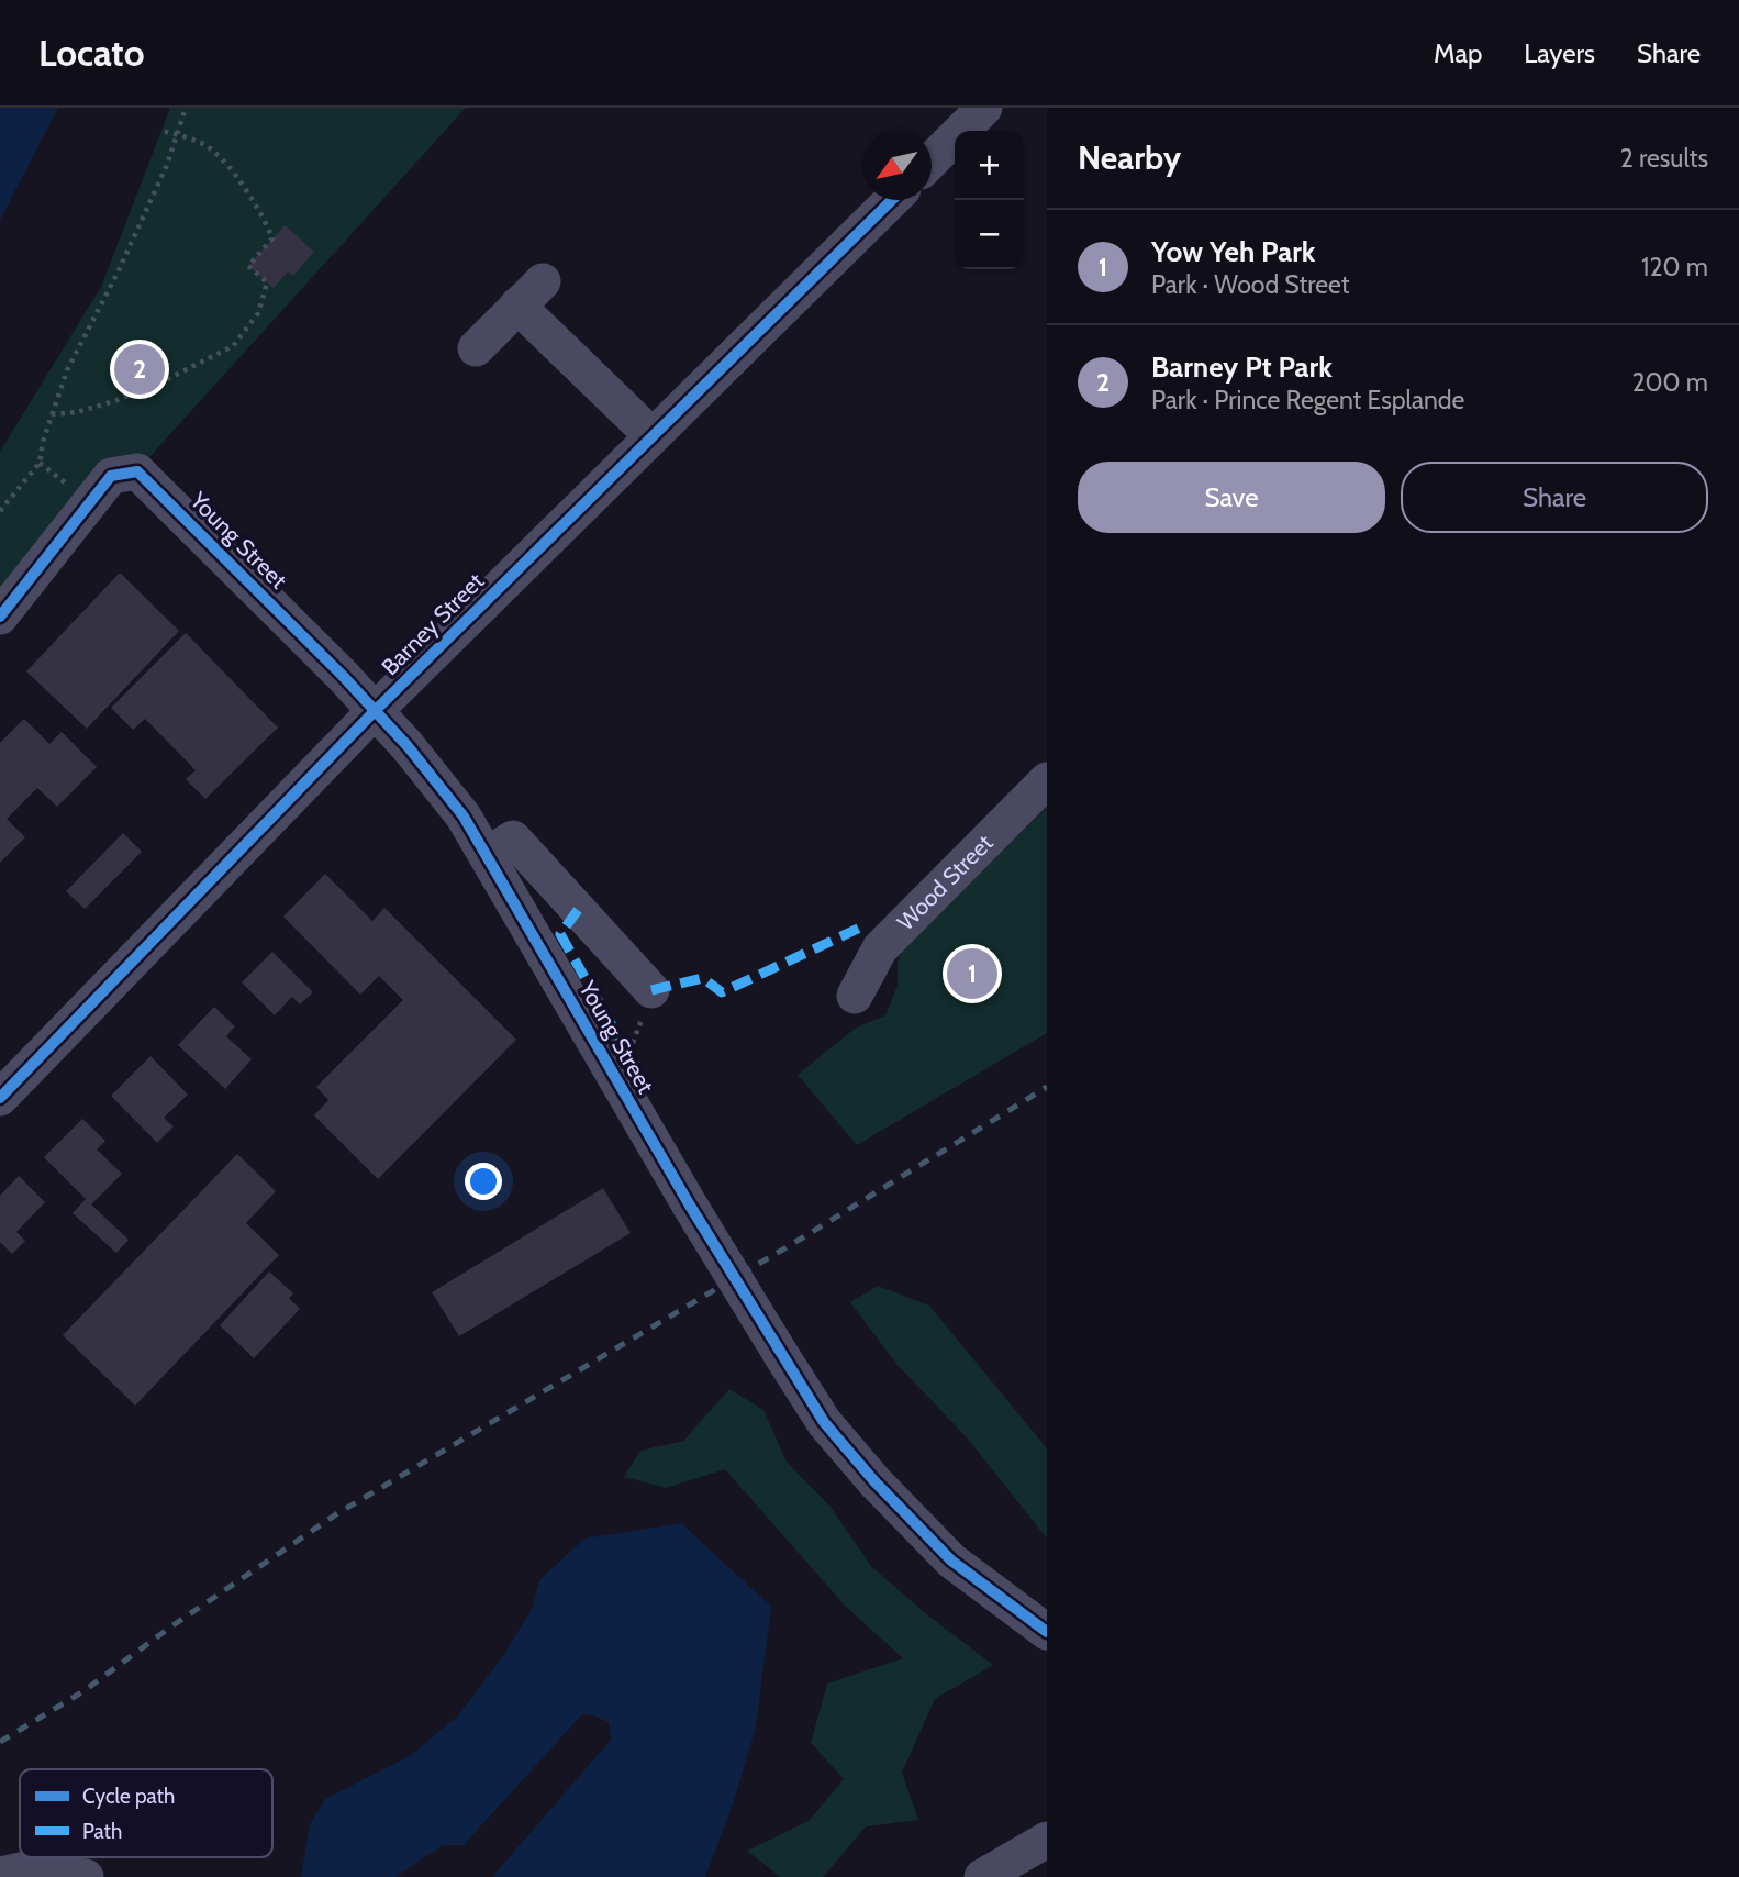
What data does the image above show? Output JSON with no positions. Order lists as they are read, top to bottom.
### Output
{
  "streets": {
    "street": ["Young Street", "Barney Street", "Wood Street"]
  },
  "crossings": [
    ["Young Street", "Barney Street"]
  ],
  "legend": ["Cycle path", "Path"],
  "north": "bottom left",
  "page": {
    "header": "Locato",
    "nav": ["Map", "Layers", "Share"],
    "heading": ["Nearby", "2 results"],
    "map_buttons": ["+", "−"],
    "list": [
      {
        "mark": "1",
        "name": "Yow Yeh Park",
        "note": "Park · Wood Street",
        "value": "120 m"
      },
      {
        "mark": "2",
        "name": "Barney Pt Park",
        "note": "Park · Prince Regent Esplande",
        "value": "200 m"
      }
    ],
    "pins": ["2", "1"],
    "buttons": ["Save", "Share"]
  }
}
